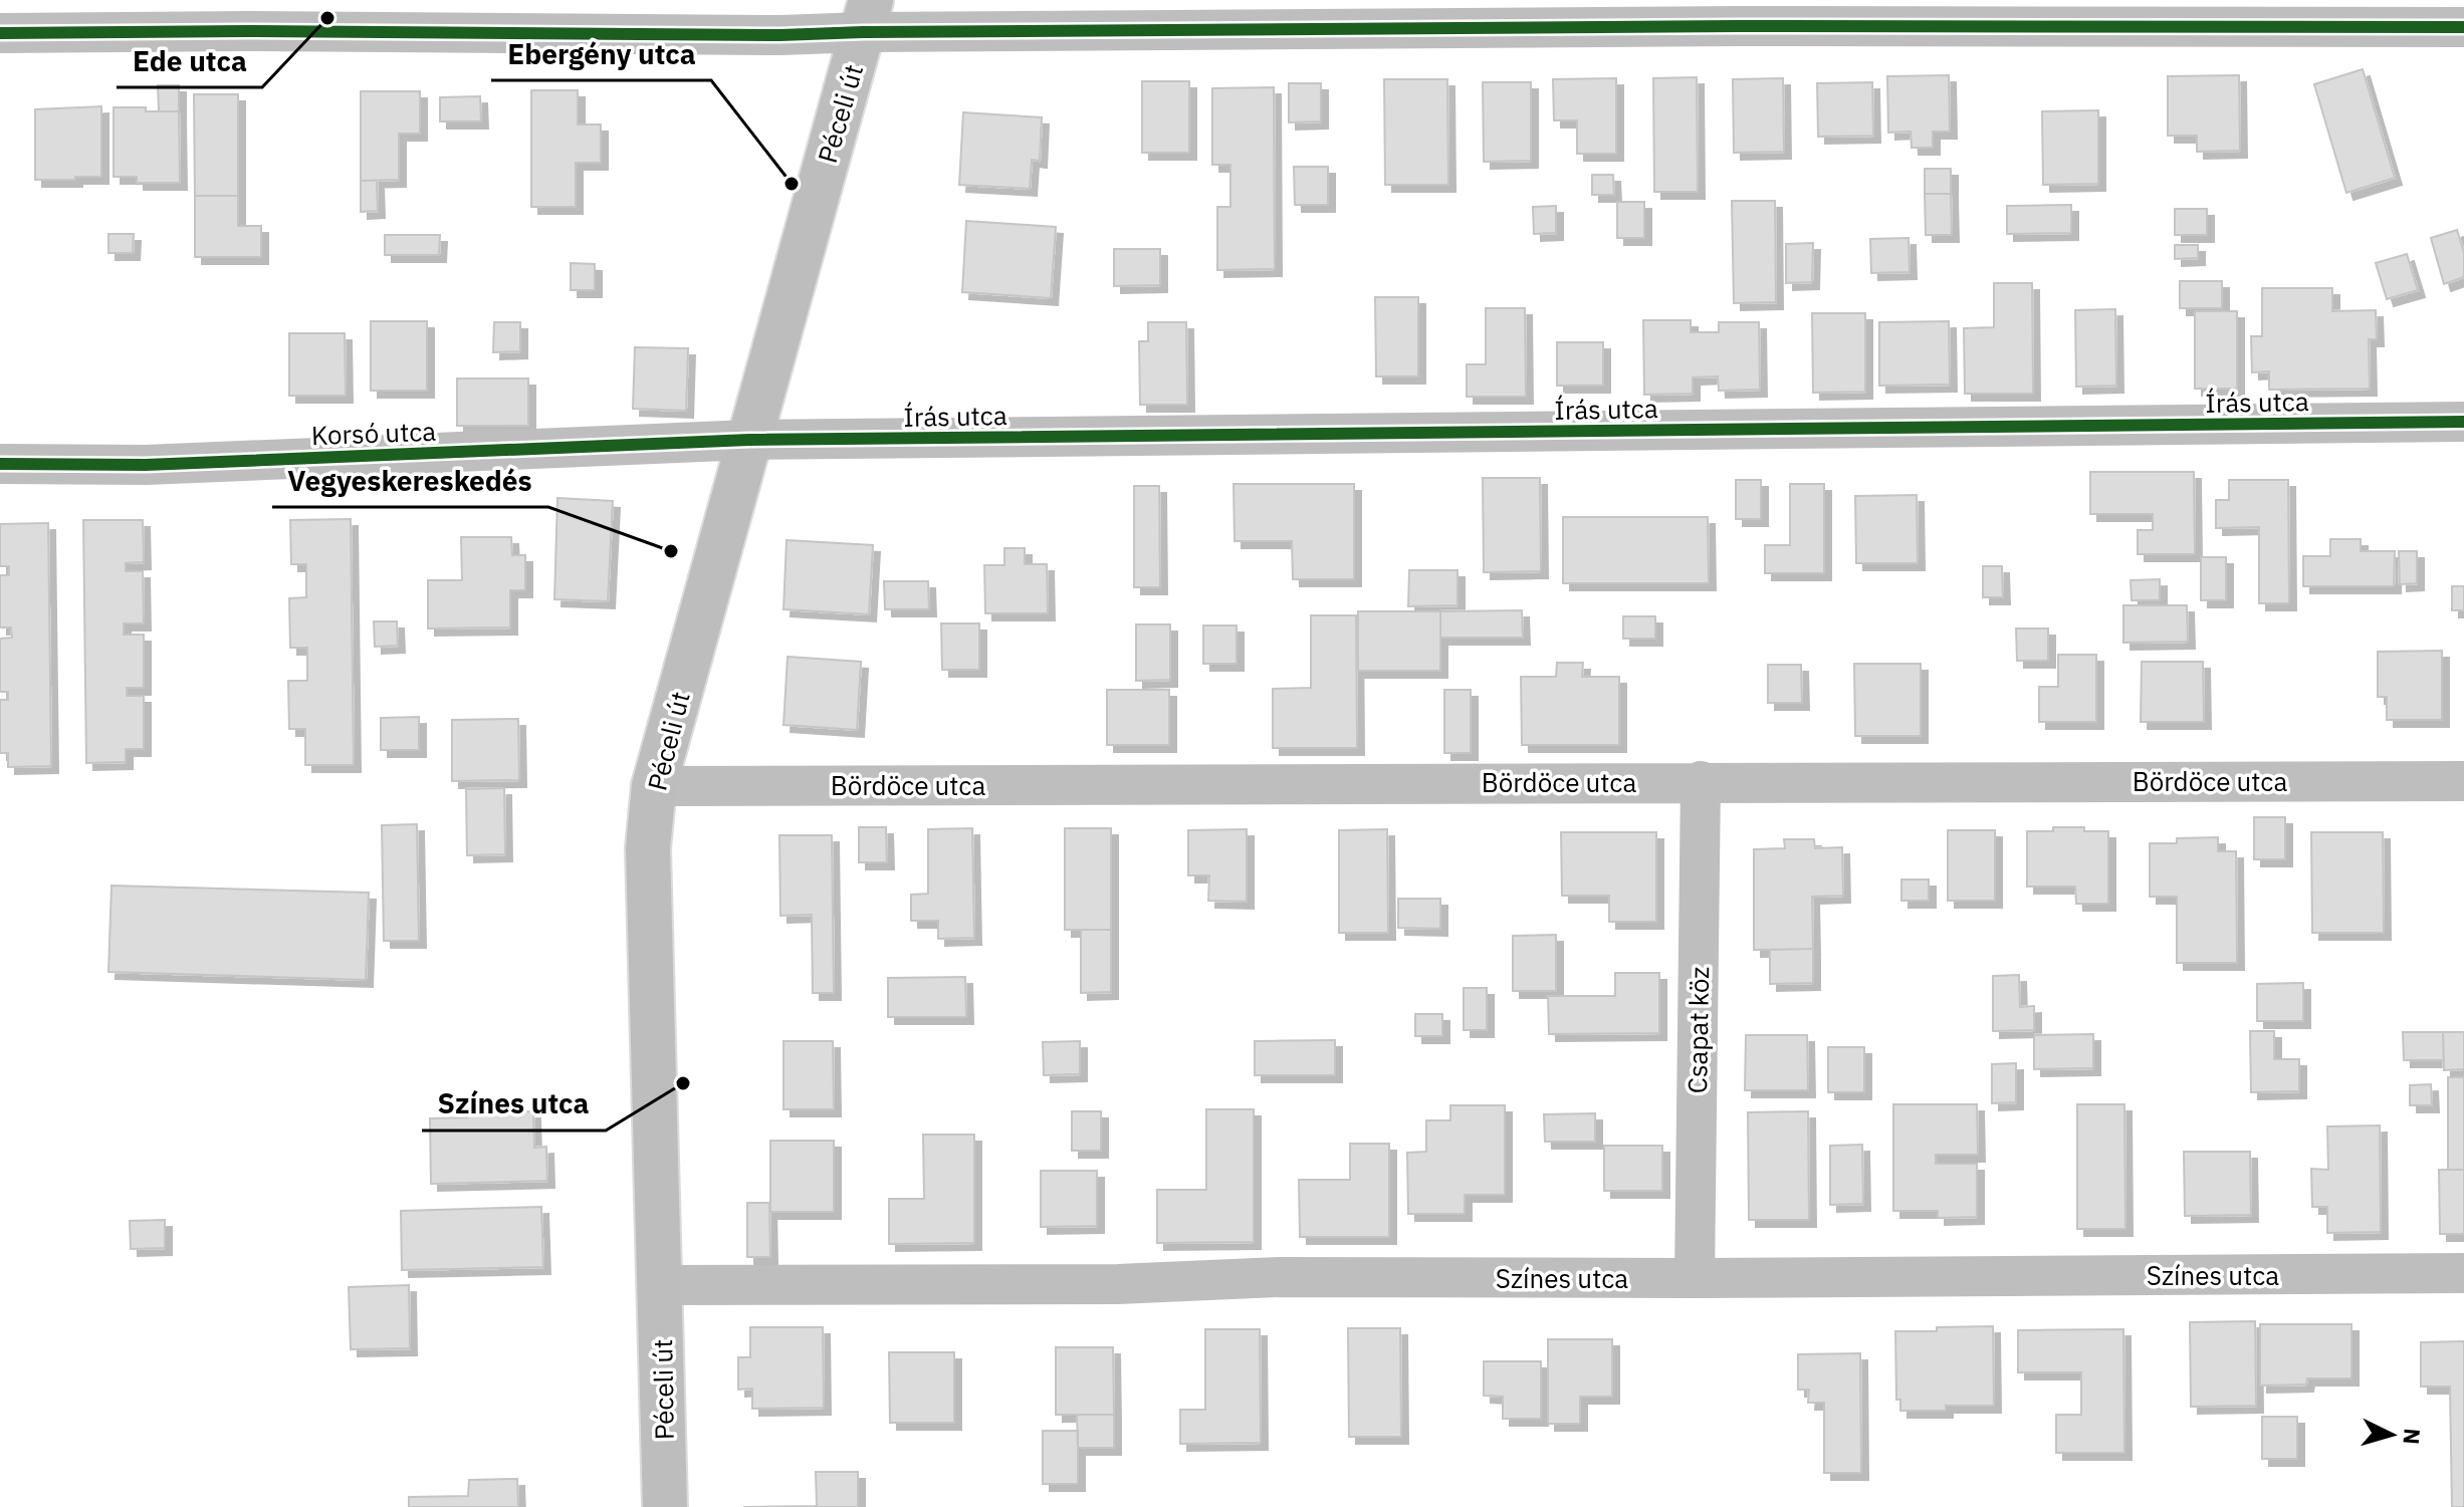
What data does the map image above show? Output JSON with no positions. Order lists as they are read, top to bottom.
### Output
{
  "streets": {
    "main road": ["Péceli út"],
    "street": [
      "Írás utca",
      "Korsó utca",
      "Bördöce utca",
      "Csapat köz",
      "Színes utca"
    ]
  },
  "crossings": [
    ["Péceli út", "Írás utca"],
    ["Péceli út", "Korsó utca"],
    ["Péceli út", "Bördöce utca"],
    ["Péceli út", "Színes utca"],
    ["Írás utca", "Korsó utca"],
    ["Bördöce utca", "Csapat köz"],
    ["Csapat köz", "Színes utca"]
  ],
  "places": [
    "Ede utca",
    "Ebergény utca",
    "Vegyeskereskedés",
    "Színes utca"
  ],
  "north": "right"
}
